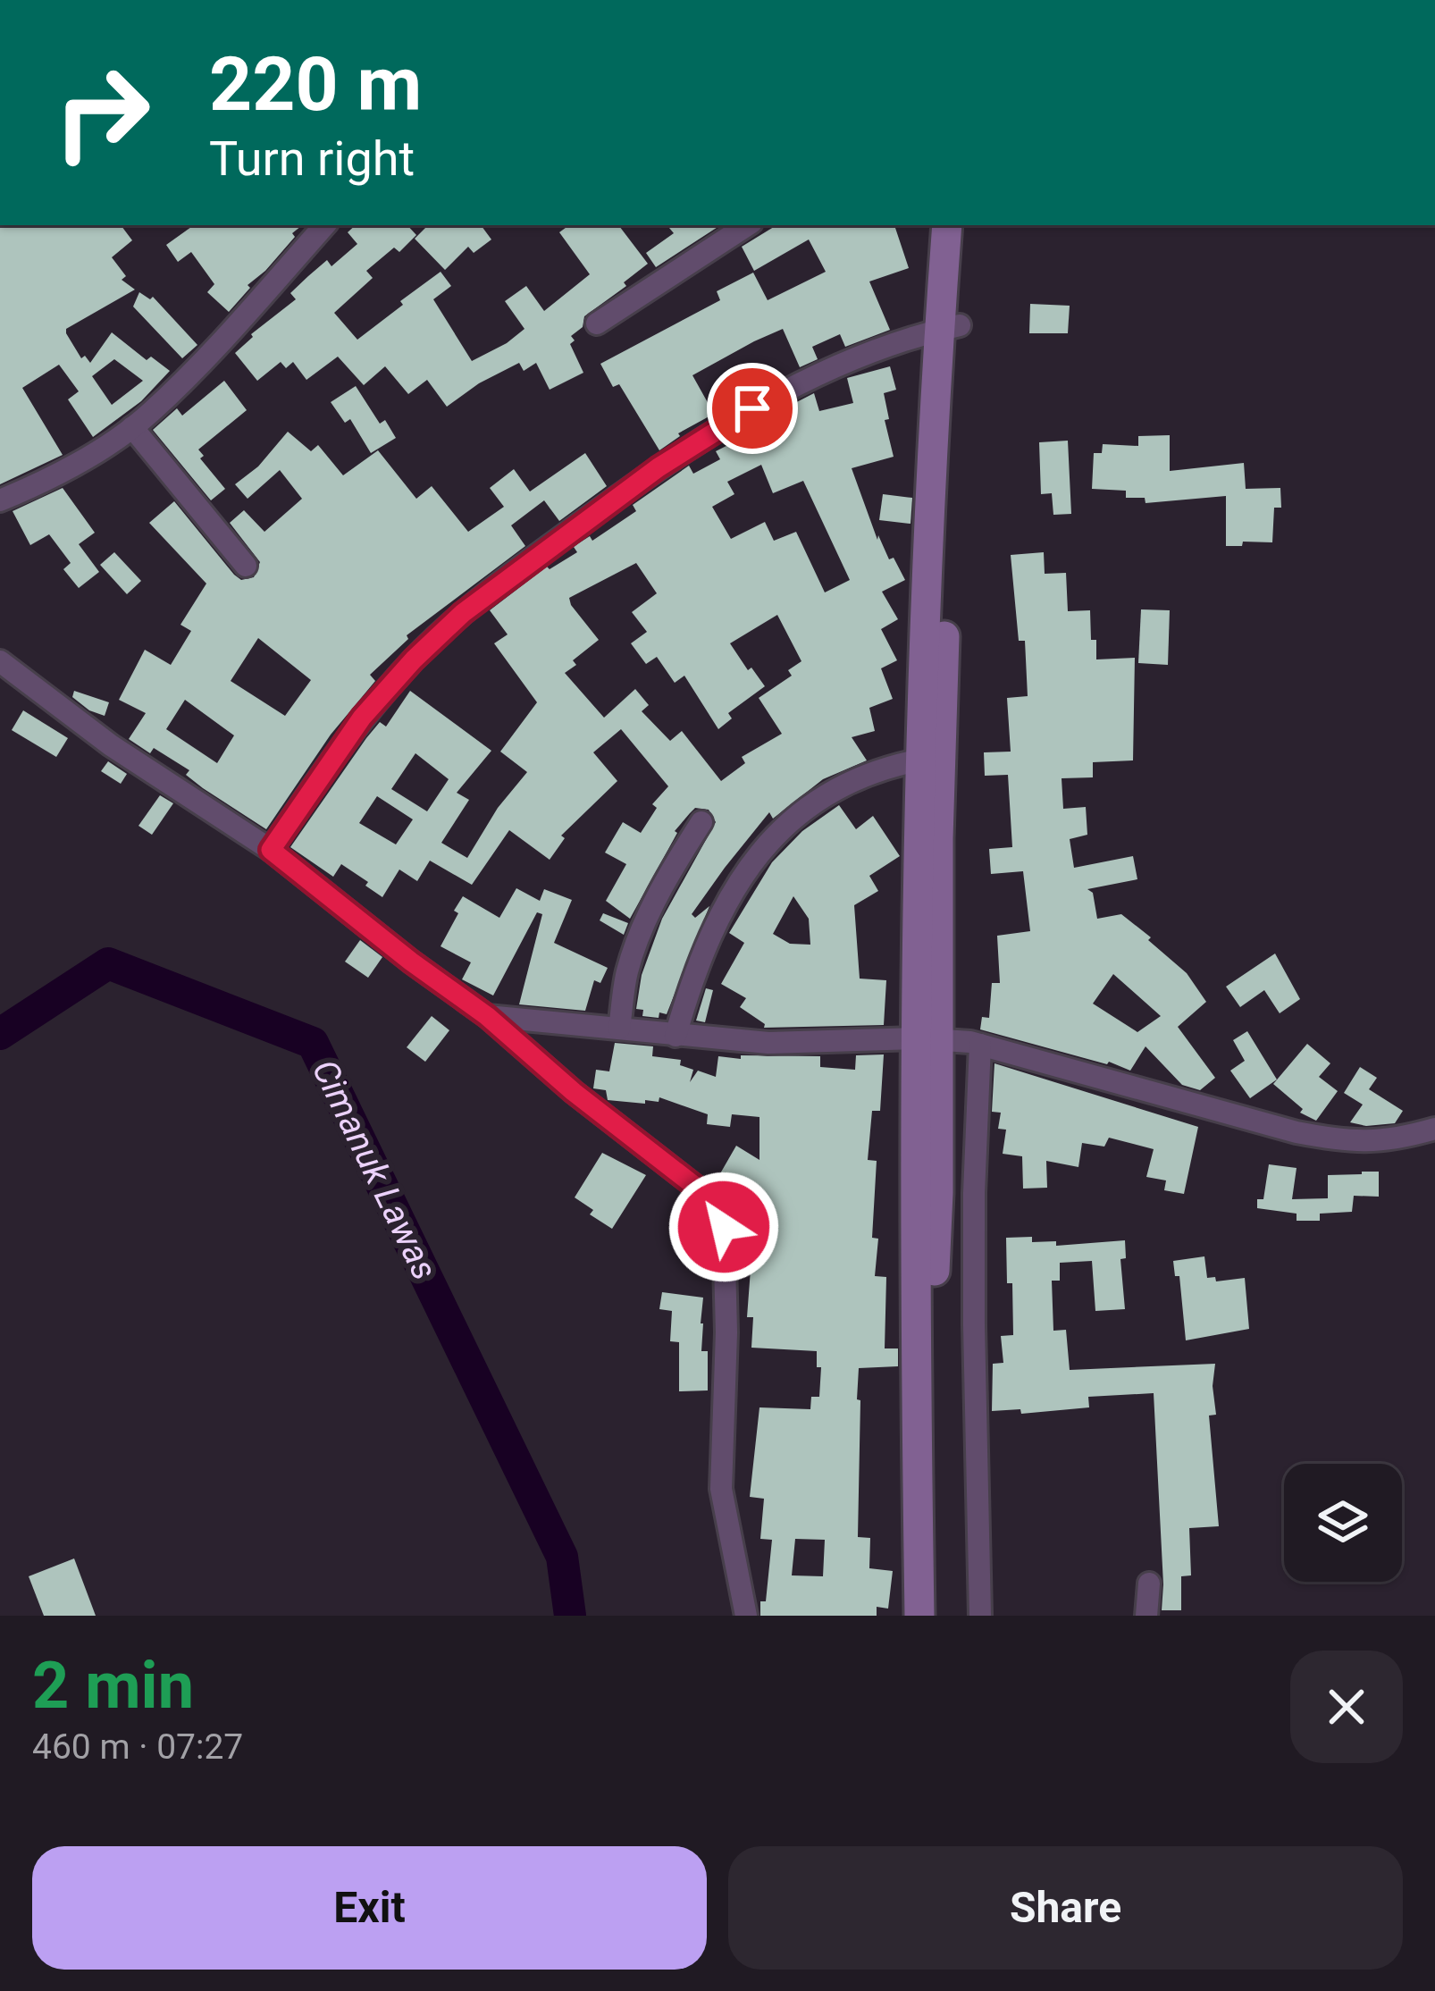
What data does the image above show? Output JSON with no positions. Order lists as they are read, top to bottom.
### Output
{
  "water": ["Cimanuk Lawas"],
  "page": {
    "turn": ["220 m", "Turn right"],
    "heading": ["2 min", "460 m · 07:27"],
    "buttons": ["Exit", "Share"]
  }
}
